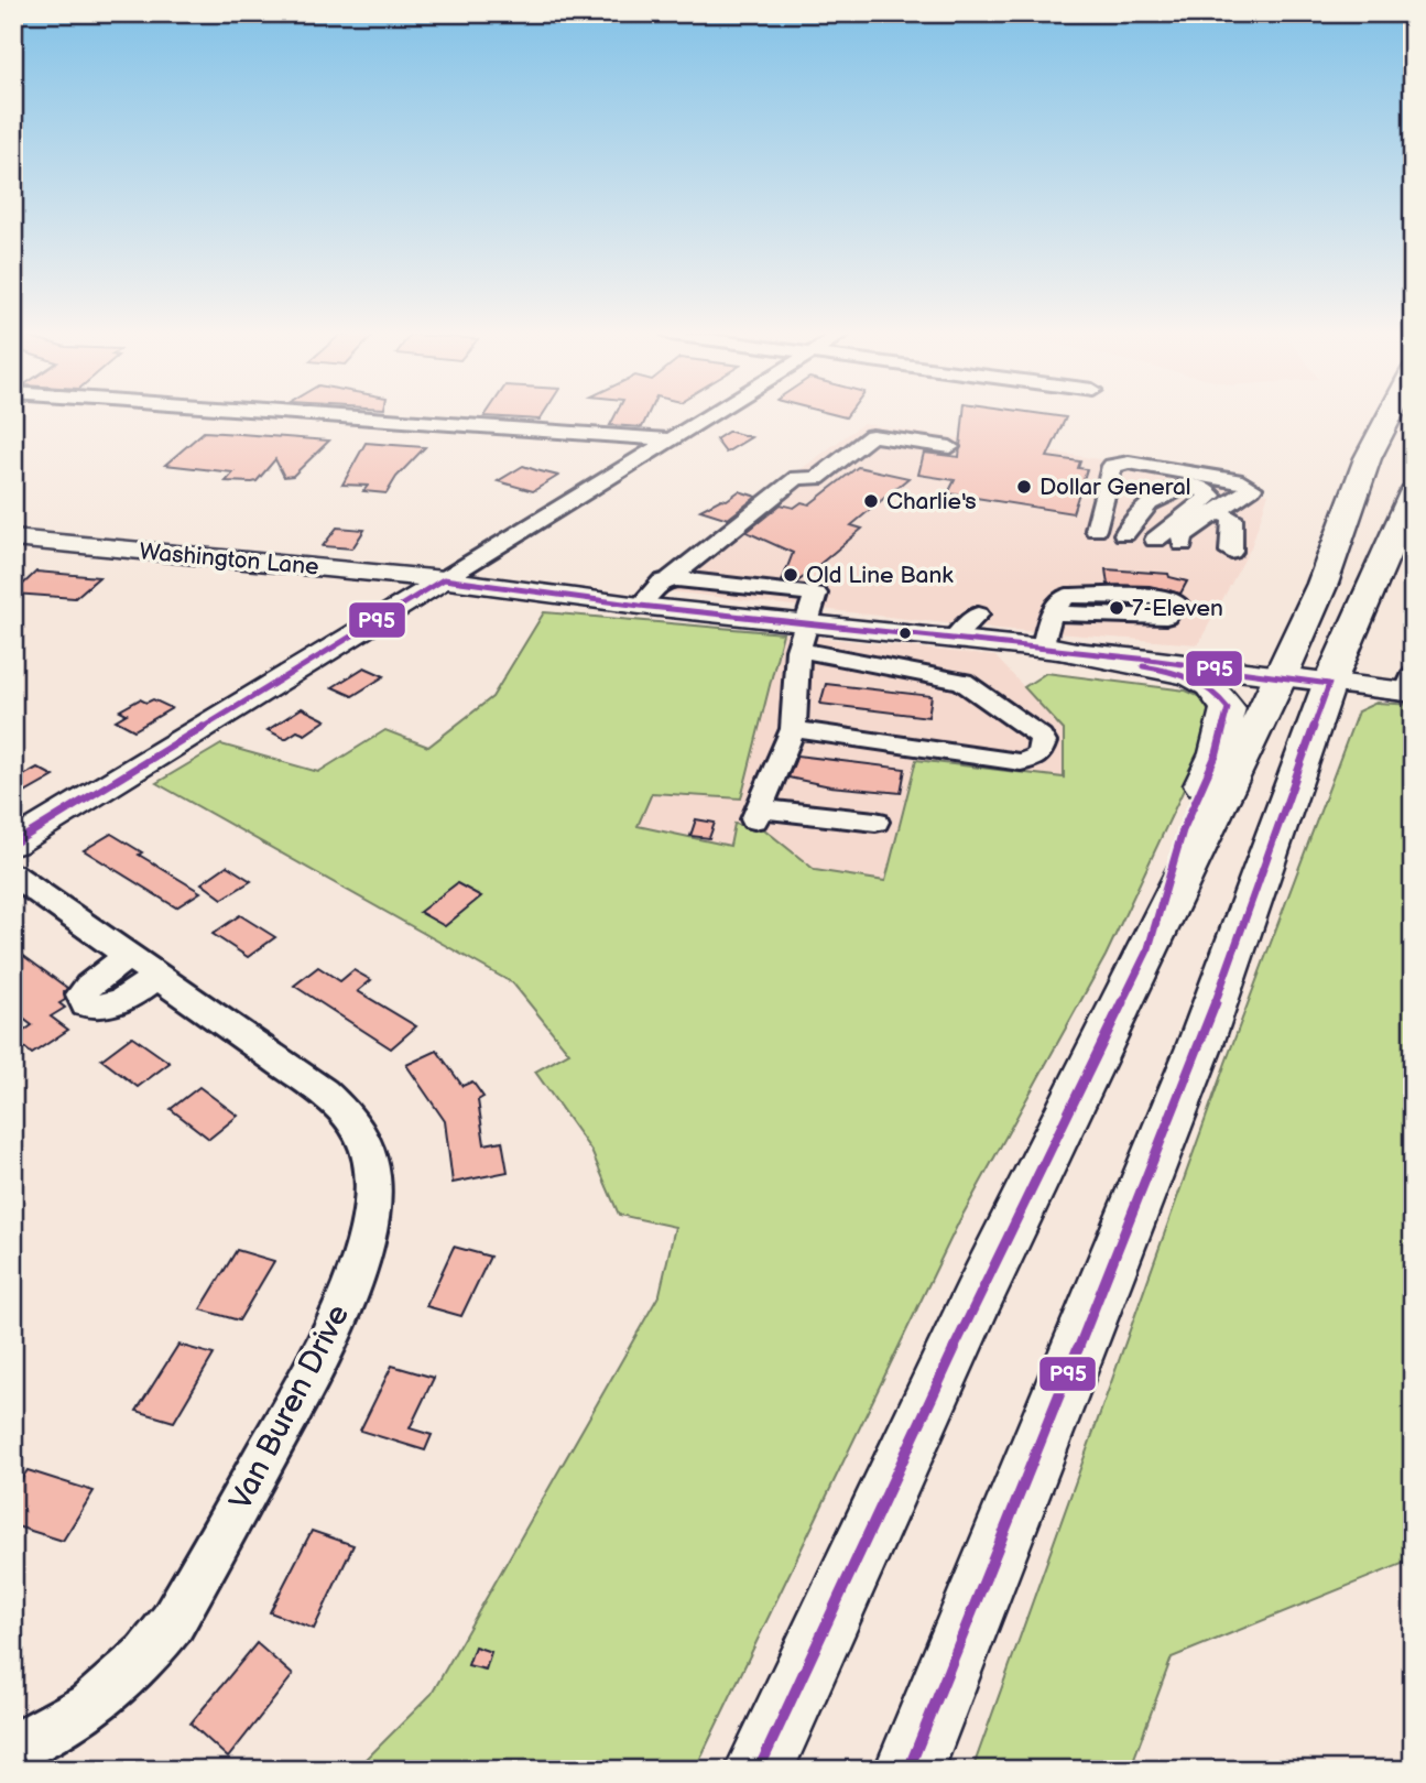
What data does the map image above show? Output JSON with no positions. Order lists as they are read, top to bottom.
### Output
{
  "streets": {
    "main road": ["Washington Lane"],
    "street": ["Van Buren Drive"]
  },
  "places": [
    "Dollar General",
    "Charlie's",
    "Old Line Bank",
    "7-Eleven"
  ],
  "lines": ["transit line P95"]
}
